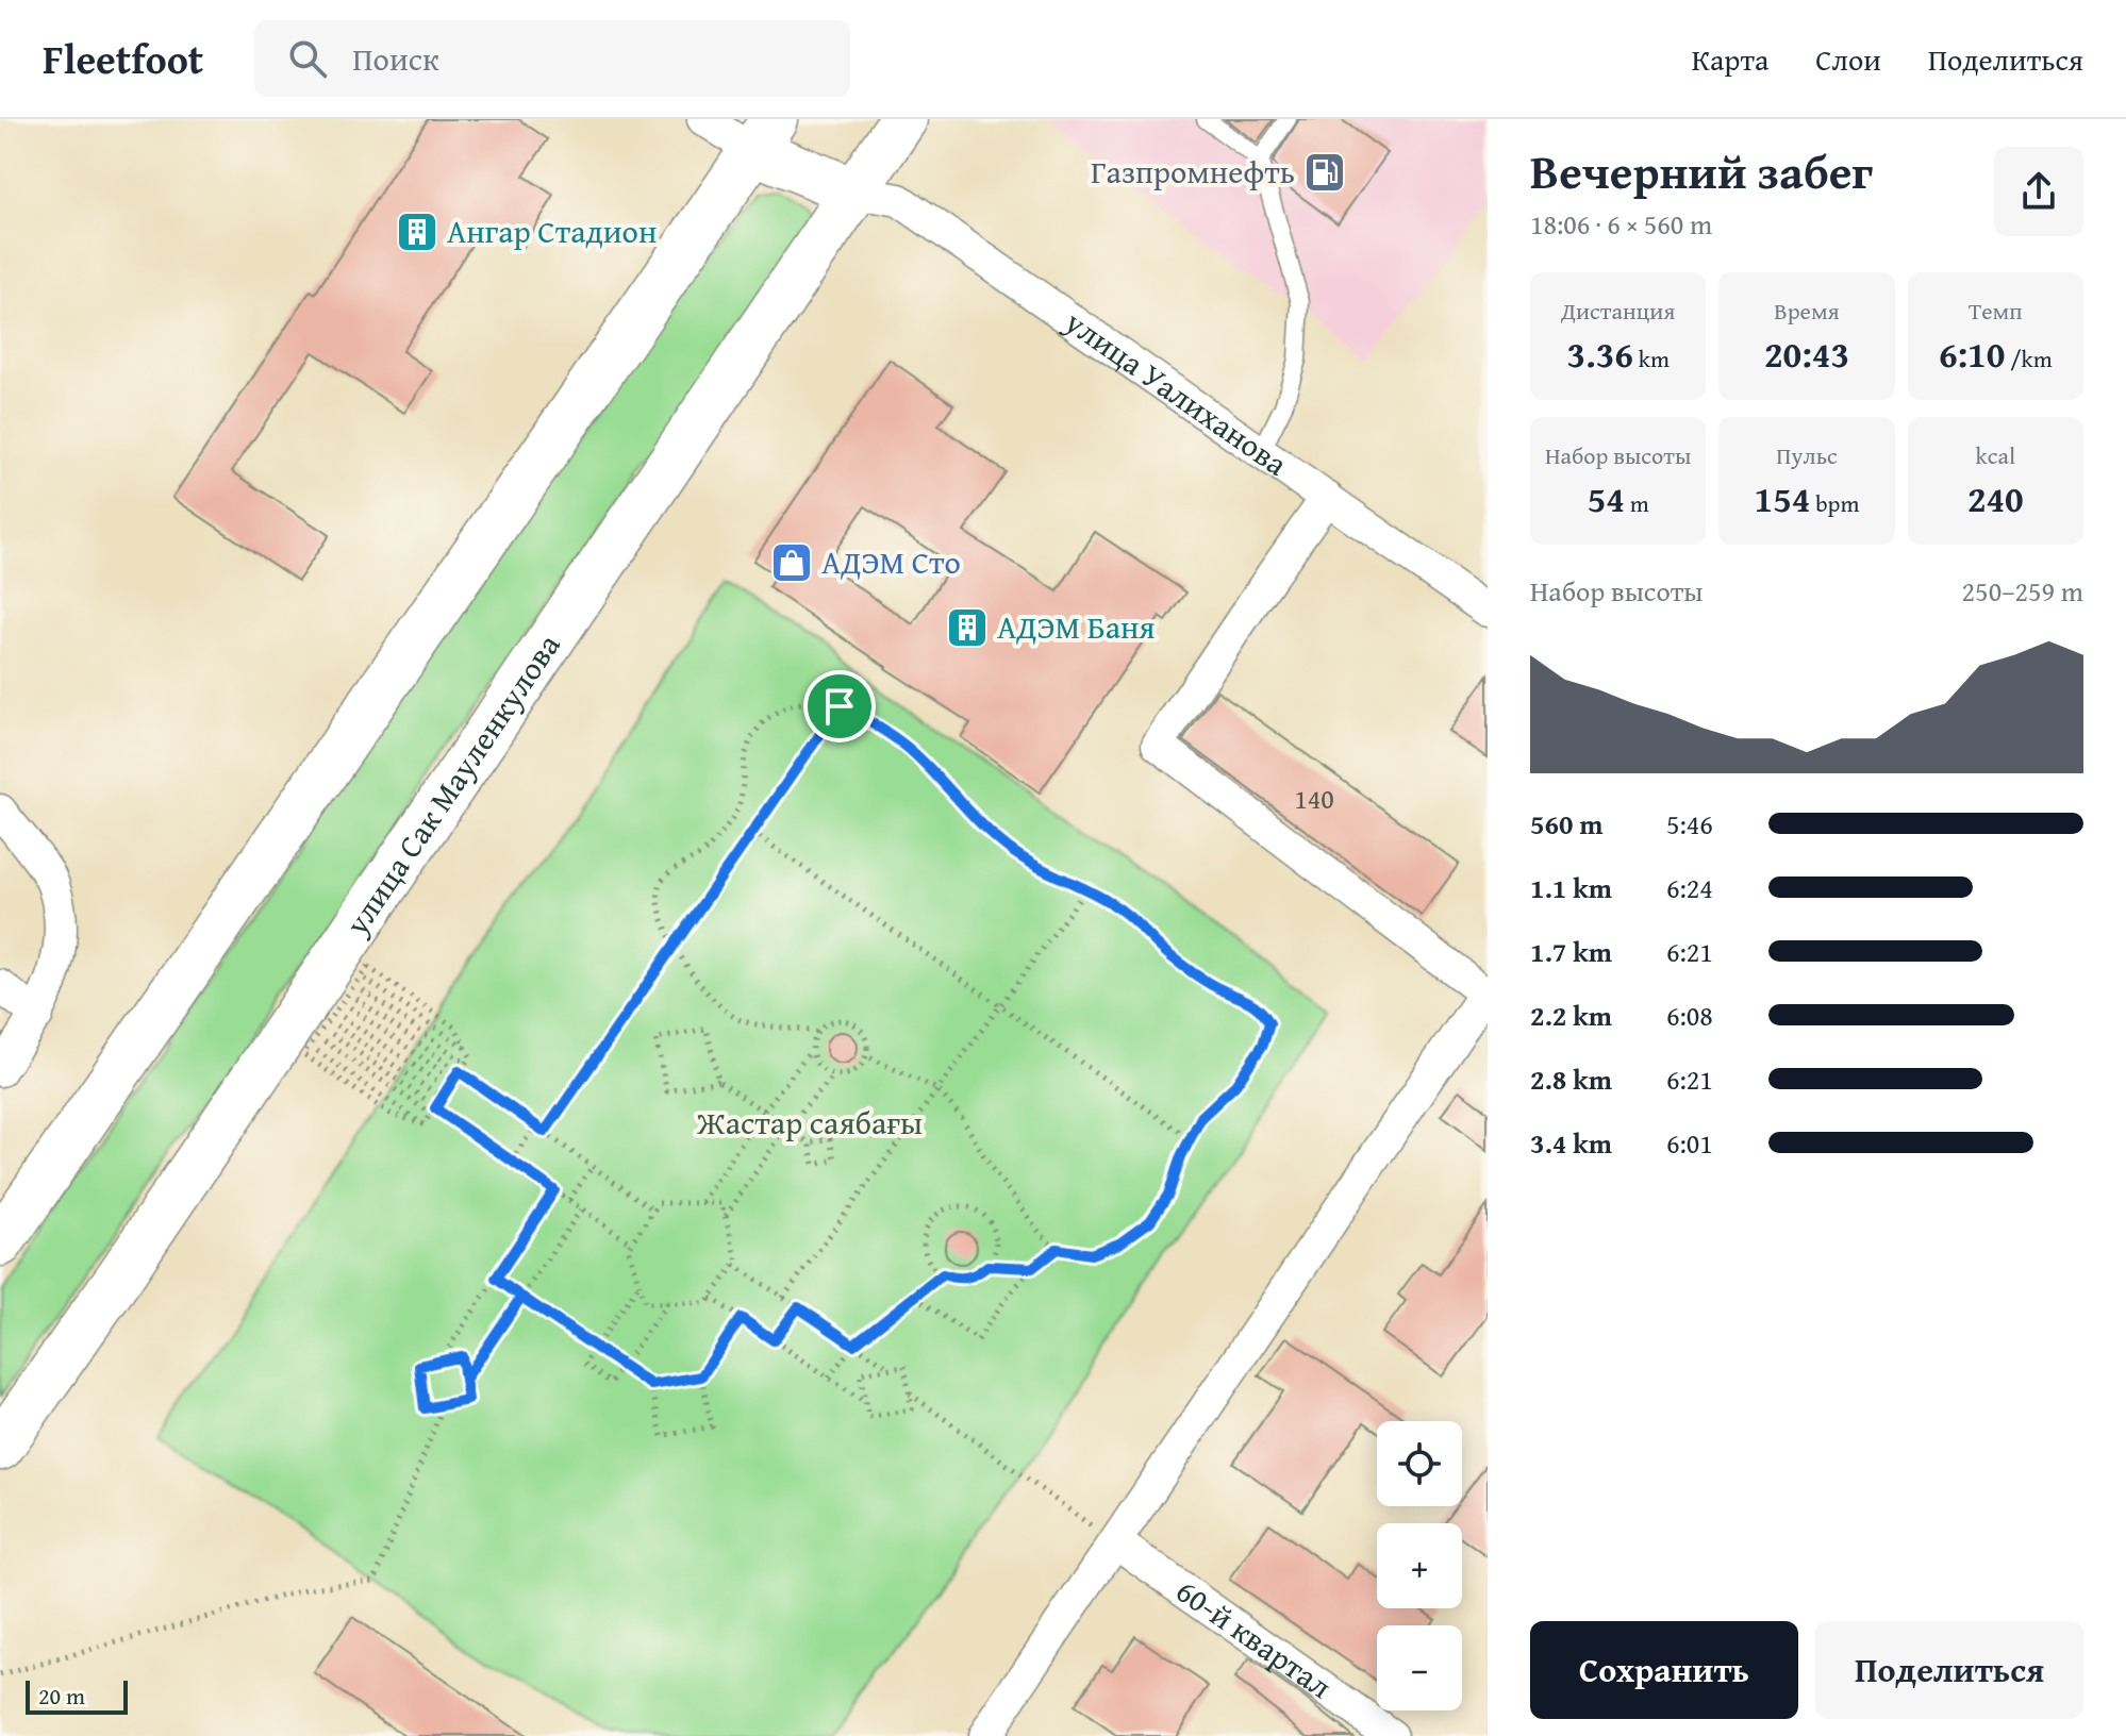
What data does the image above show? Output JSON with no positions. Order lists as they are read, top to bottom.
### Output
{
  "streets": {
    "main road": ["улица Сак Мауленкулова"],
    "street": ["улица Уалиханова", "60-й квартал"]
  },
  "crossings": [
    ["улица Уалиханова", "улица Сак Мауленкулова"]
  ],
  "parks": ["Жастар саябағы"],
  "places": {
    "fuel station": ["Газпромнефть"],
    "building": ["Ангар Стадион", "АДЭМ Баня"],
    "shop": ["АДЭМ Сто"]
  },
  "house_numbers": ["140"],
  "scale_bar": "20 m",
  "page": {
    "header": "Fleetfoot",
    "search": "Поиск",
    "nav": ["Карта", "Слои", "Поделиться"],
    "heading": ["Вечерний забег", "18:06 · 6 × 560 m"],
    "stats": [
      ["Дистанция", "3.36 km"],
      ["Время", "20:43"],
      ["Темп", "6:10 /km"],
      ["Набор высоты", "54 m"],
      ["Пульс", "154 bpm"],
      ["kcal", "240"]
    ],
    "chart": ["Набор высоты", "250–259 m"],
    "list": [
      {
        "name": "560 m",
        "note": "5:46"
      },
      {
        "name": "1.1 km",
        "note": "6:24"
      },
      {
        "name": "1.7 km",
        "note": "6:21"
      },
      {
        "name": "2.2 km",
        "note": "6:08"
      },
      {
        "name": "2.8 km",
        "note": "6:21"
      },
      {
        "name": "3.4 km",
        "note": "6:01"
      }
    ],
    "map_buttons": ["+", "−"],
    "buttons": ["Сохранить", "Поделиться"],
    "scale": "20 m"
  }
}
